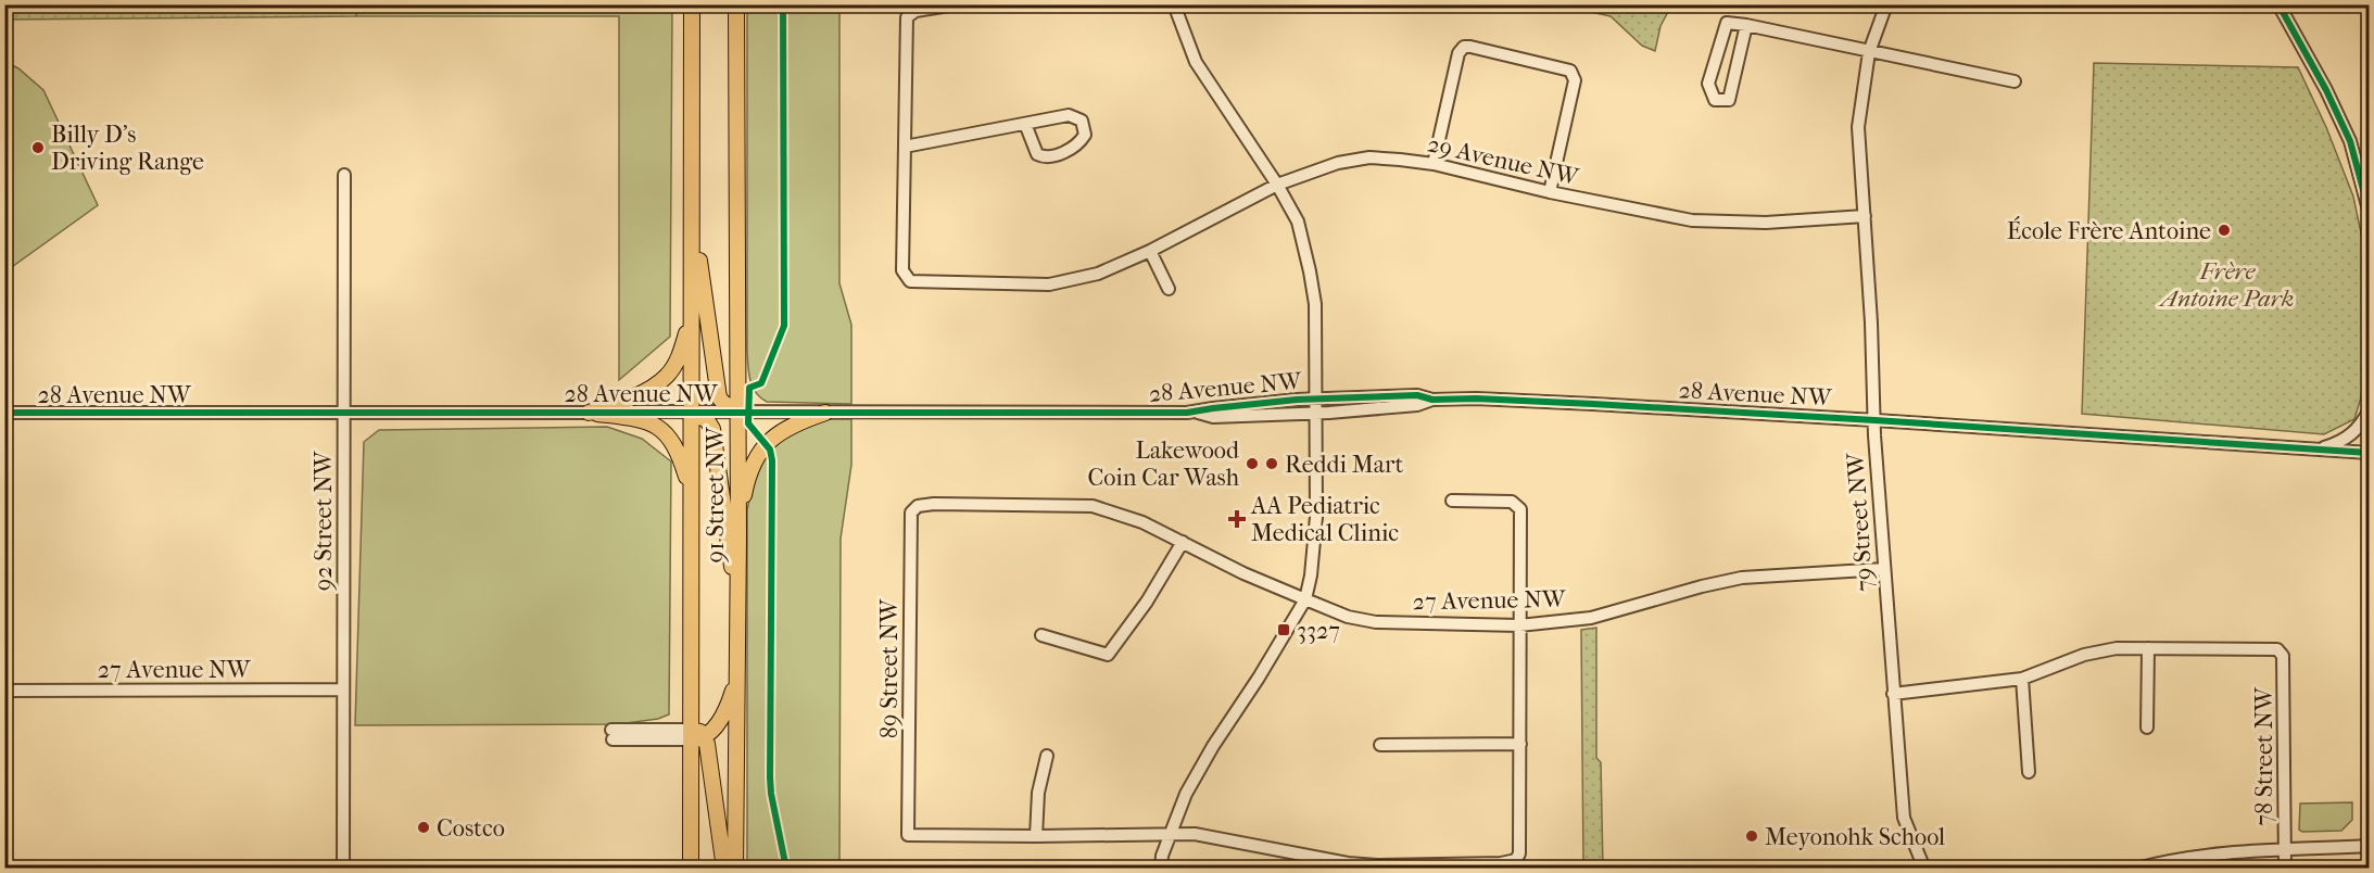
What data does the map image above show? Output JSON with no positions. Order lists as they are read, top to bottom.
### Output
{
  "streets": {
    "main road": ["91 Street NW"],
    "street": [
      "29 Avenue NW",
      "28 Avenue NW",
      "92 Street NW",
      "79 Street NW",
      "27 Avenue NW",
      "89 Street NW",
      "78 Street NW"
    ]
  },
  "crossings": [
    ["29 Avenue NW", "79 Street NW"],
    ["28 Avenue NW", "91 Street NW"],
    ["28 Avenue NW", "92 Street NW"],
    ["28 Avenue NW", "79 Street NW"],
    ["92 Street NW", "27 Avenue NW"],
    ["79 Street NW", "27 Avenue NW"],
    ["27 Avenue NW", "89 Street NW"]
  ],
  "parks": ["Frère Antoine Park"],
  "places": {
    "other": [
      "Billy D's Driving Range",
      "École Frère Antoine",
      "Lakewood Coin Car Wash",
      "Reddi Mart",
      "Costco",
      "Meyonohk School"
    ],
    "health": ["AA Pediatric Medical Clinic"],
    "transit": ["3327"]
  }
}
